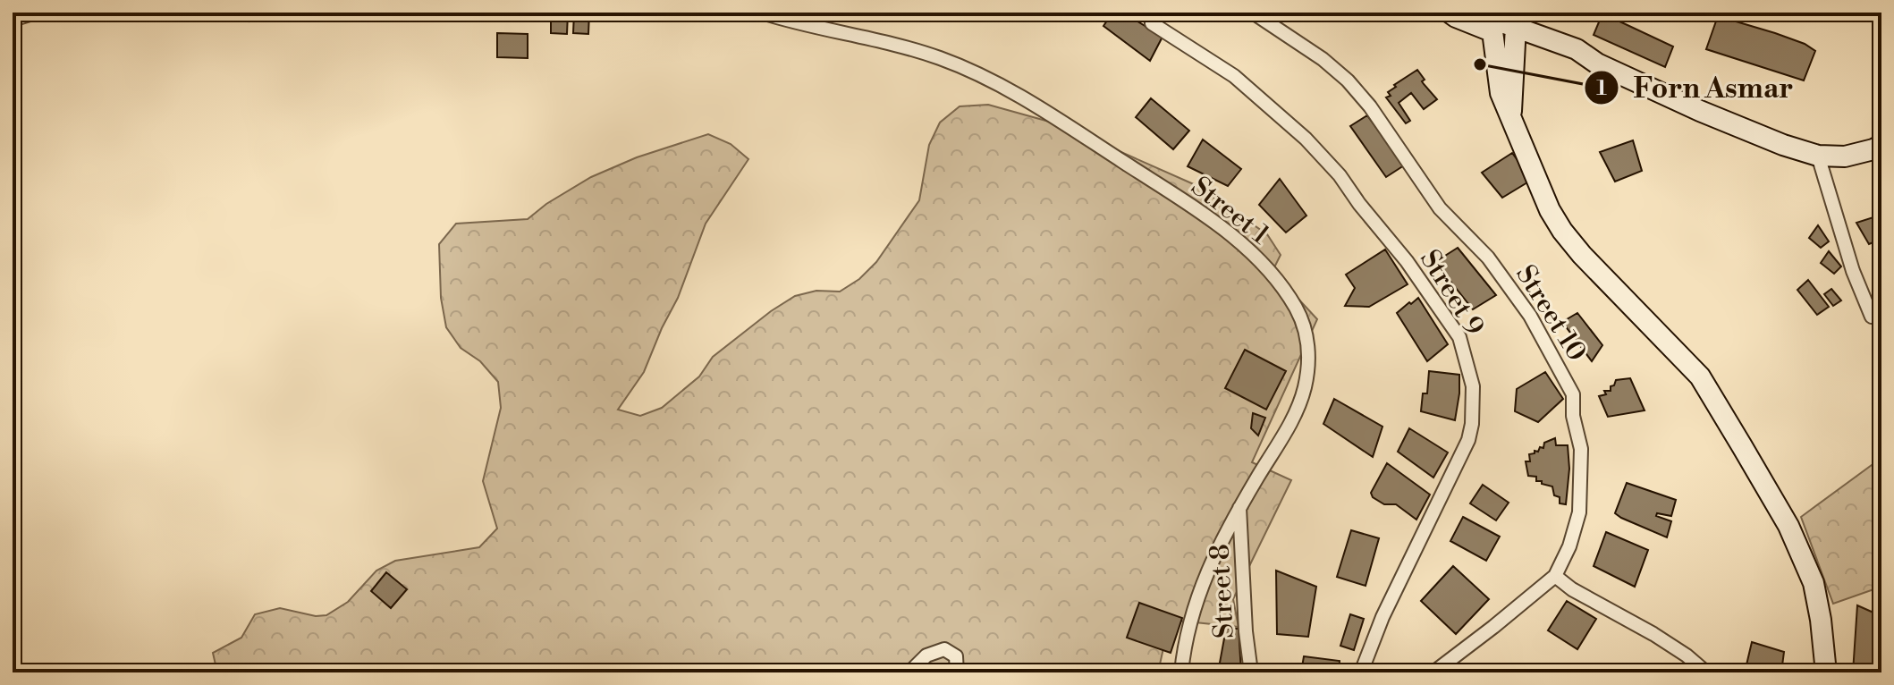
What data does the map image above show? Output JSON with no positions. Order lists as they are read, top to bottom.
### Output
{
  "streets": {
    "street": [
      "Street 1",
      "Street 9",
      "Street 10",
      "Street 8"
    ]
  },
  "crossings": [
    ["Street 1", "Street 8"]
  ],
  "places": ["Forn Asmar"]
}
